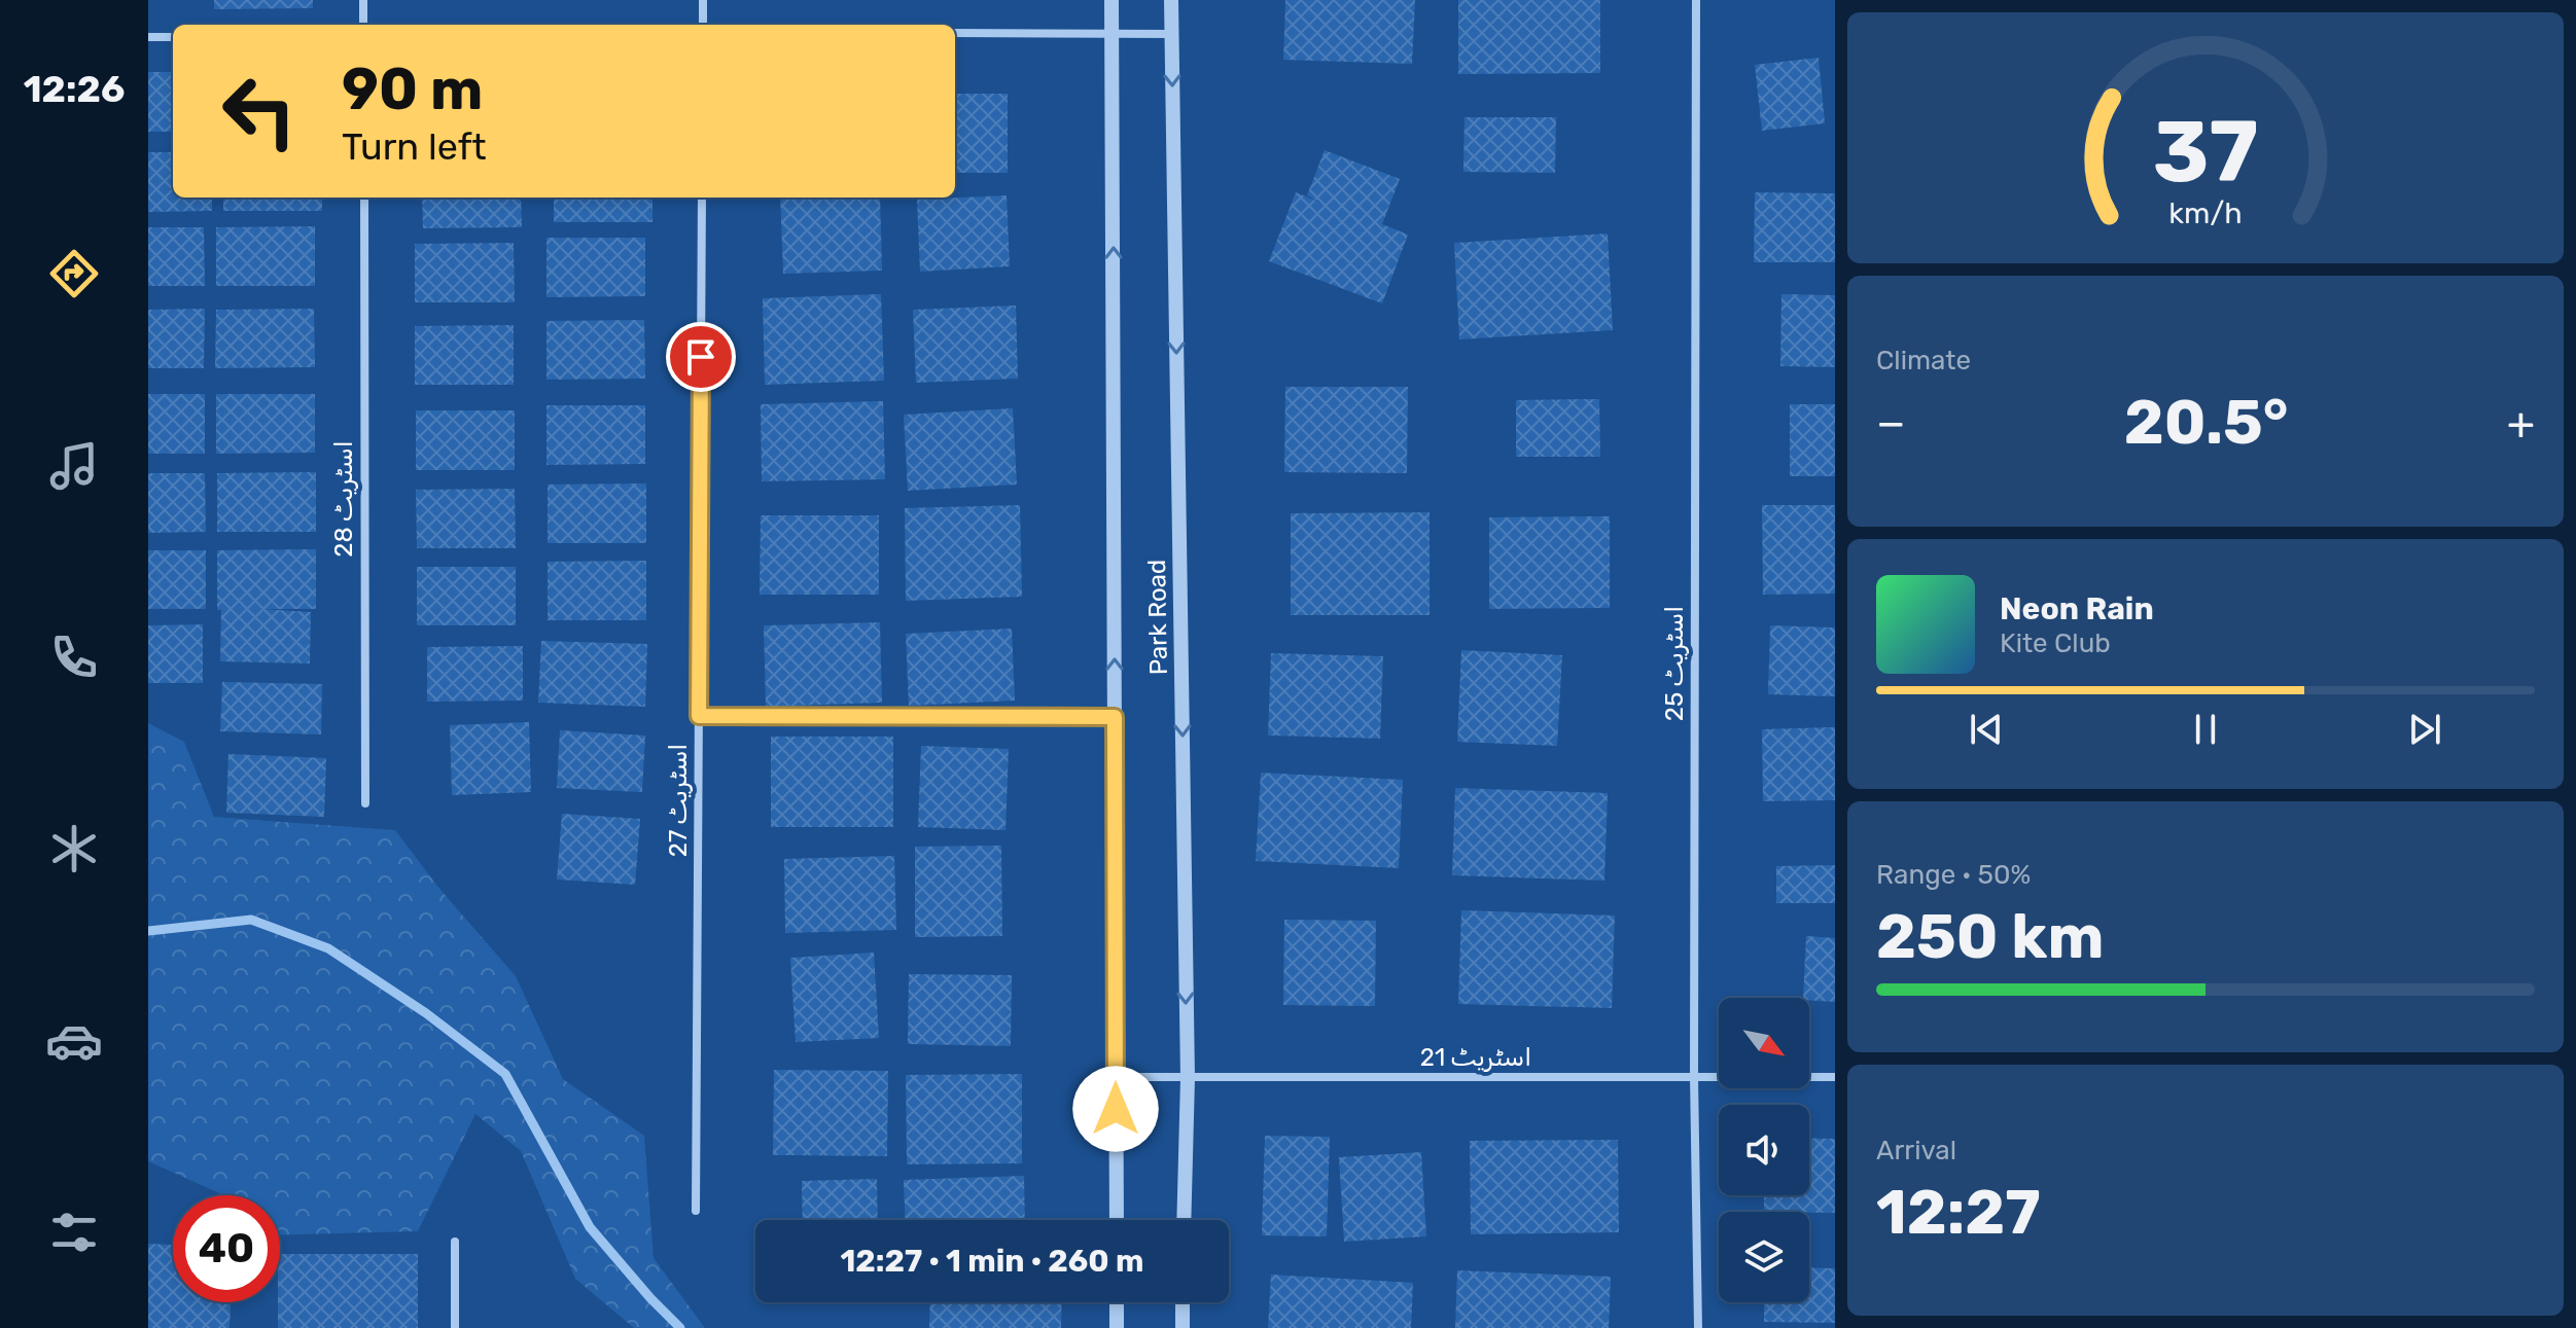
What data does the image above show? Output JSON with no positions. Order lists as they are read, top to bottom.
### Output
{
  "streets": {
    "street": [
      "اسٹریٹ 28",
      "Park Road",
      "اسٹریٹ 25",
      "اسٹریٹ 27",
      "اسٹریٹ 21"
    ]
  },
  "crossings": [
    ["Park Road", "اسٹریٹ 21"],
    ["اسٹریٹ 25", "اسٹریٹ 21"]
  ],
  "north": "bottom right",
  "page": {
    "tabs": "12:26",
    "turn": ["90 m", "Turn left"],
    "tile": [
      "Climate",
      ["Range · 50%", "250 km"],
      ["Arrival", "12:27"]
    ],
    "heat": ["−", "20.5°", "+"],
    "song": ["Neon Rain", "Kite Club"],
    "limit": "40",
    "trip": "12:27 · 1 min · 260 m",
    "gauge": ["37", "km/h"]
  }
}
